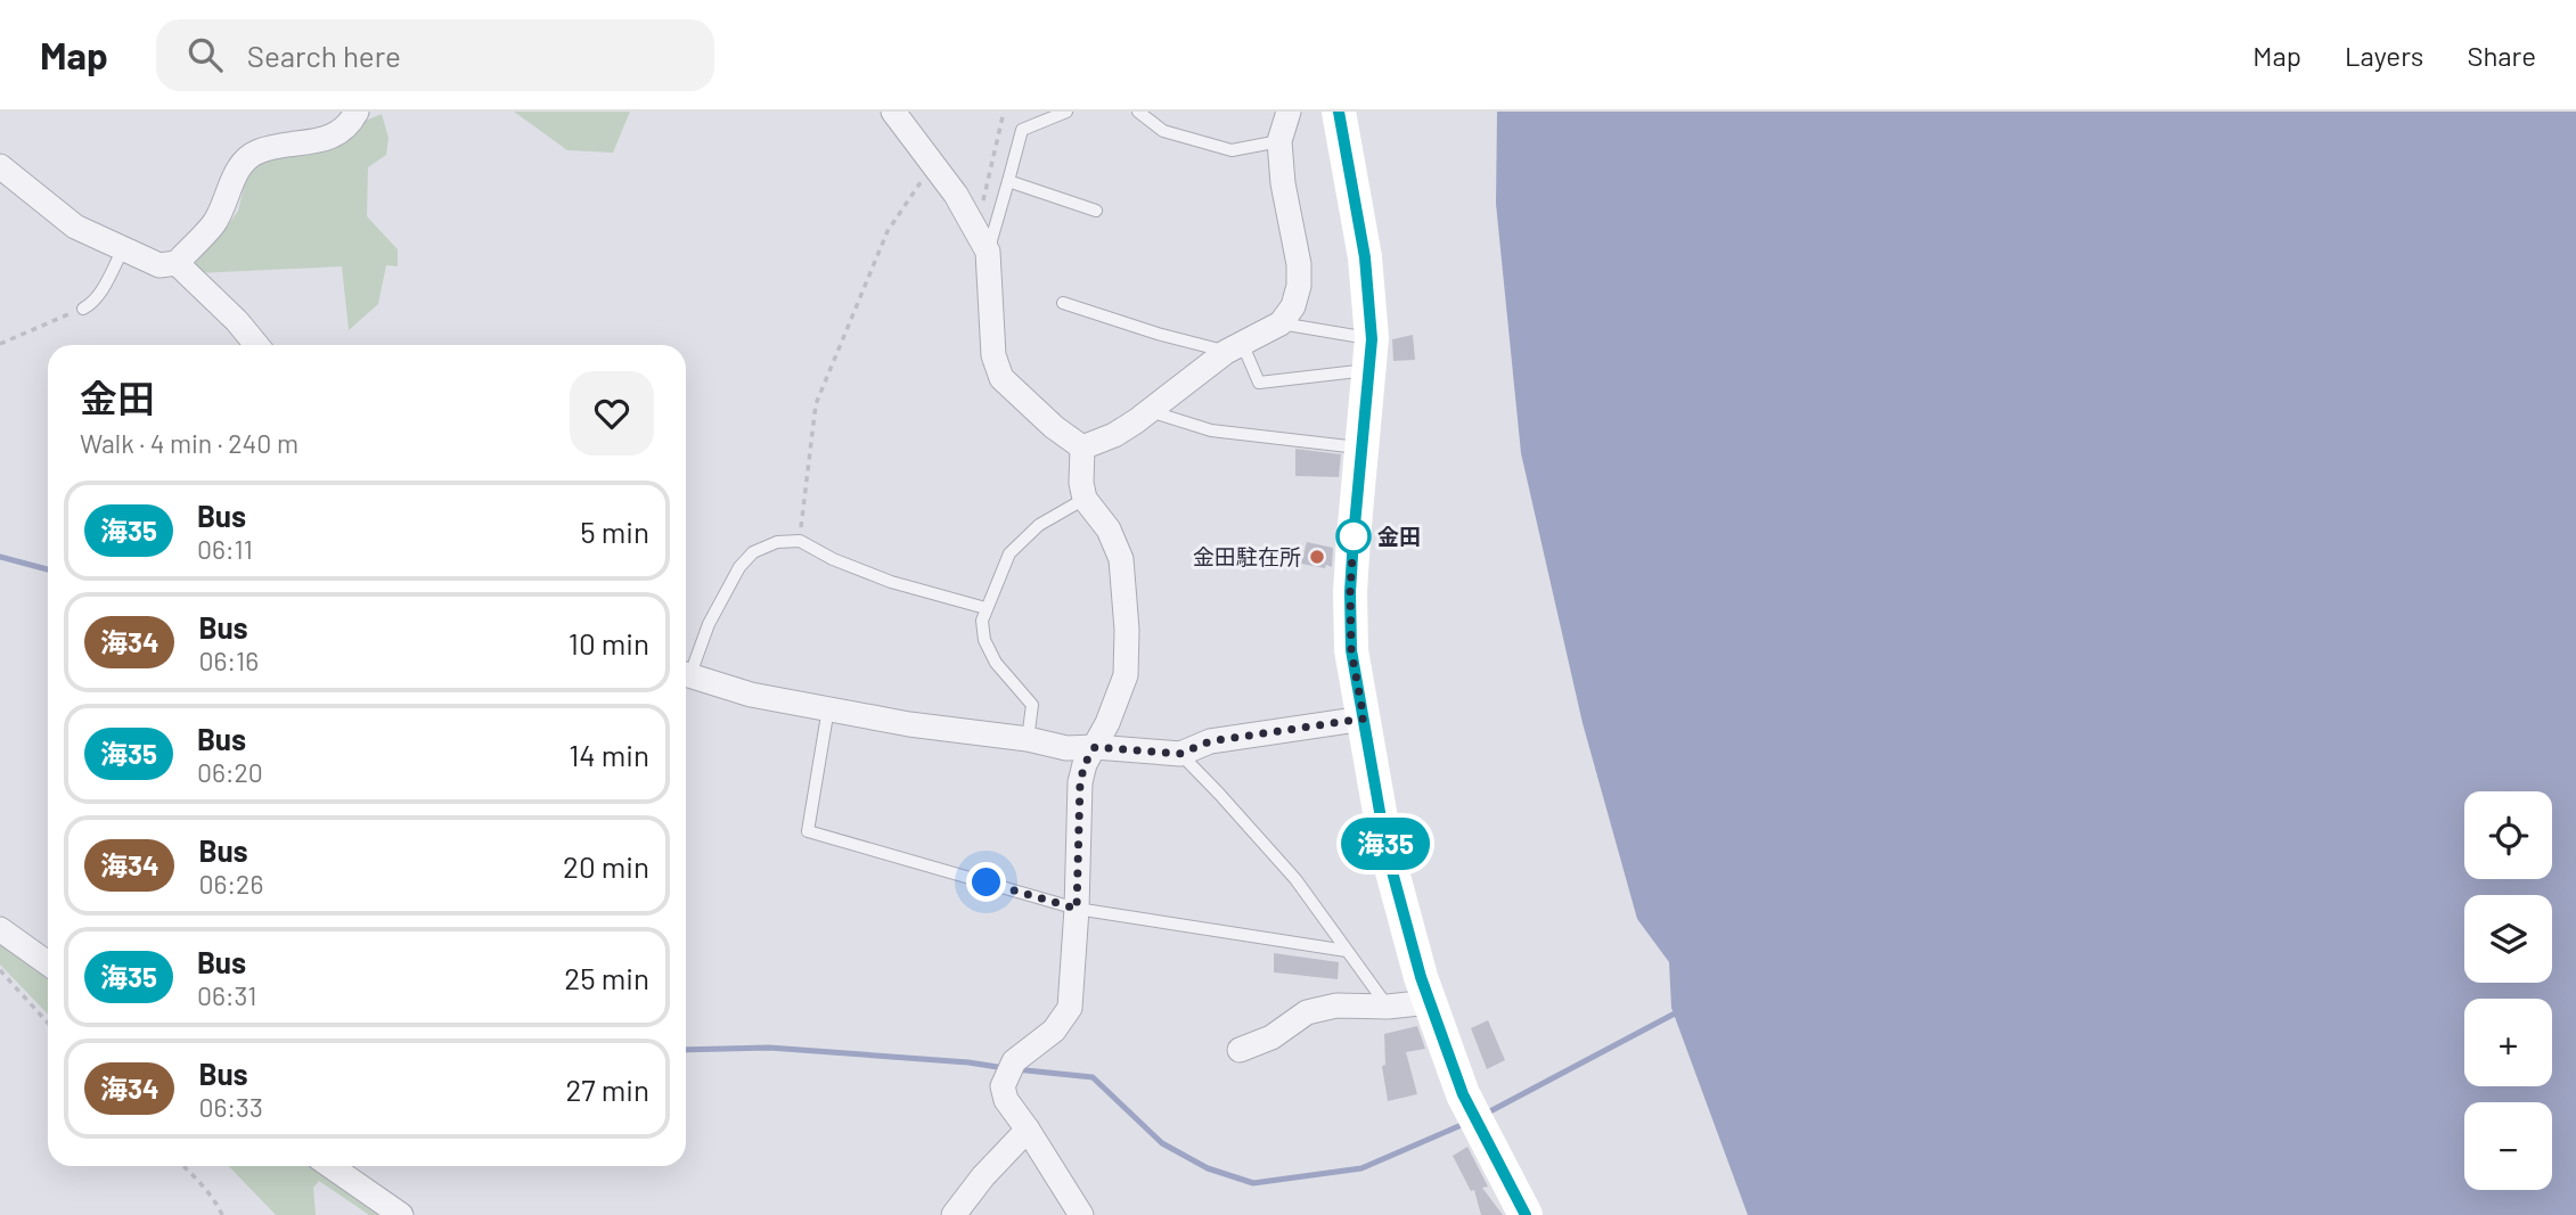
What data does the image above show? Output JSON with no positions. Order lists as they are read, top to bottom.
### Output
{
  "places": ["金田", "金田駐在所"],
  "lines": ["bus line 海35"],
  "page": {
    "header": "Map",
    "search": "Search here",
    "nav": ["Map", "Layers", "Share"],
    "on_map": "海35",
    "heading": ["金田", "Walk · 4 min · 240 m"],
    "list": [
      {
        "mark": "海35",
        "name": "Bus",
        "note": "06:11",
        "value": "5 min"
      },
      {
        "mark": "海34",
        "name": "Bus",
        "note": "06:16",
        "value": "10 min"
      },
      {
        "mark": "海35",
        "name": "Bus",
        "note": "06:20",
        "value": "14 min"
      },
      {
        "mark": "海34",
        "name": "Bus",
        "note": "06:26",
        "value": "20 min"
      },
      {
        "mark": "海35",
        "name": "Bus",
        "note": "06:31",
        "value": "25 min"
      },
      {
        "mark": "海34",
        "name": "Bus",
        "note": "06:33",
        "value": "27 min"
      }
    ],
    "map_buttons": ["+", "−"]
  }
}
